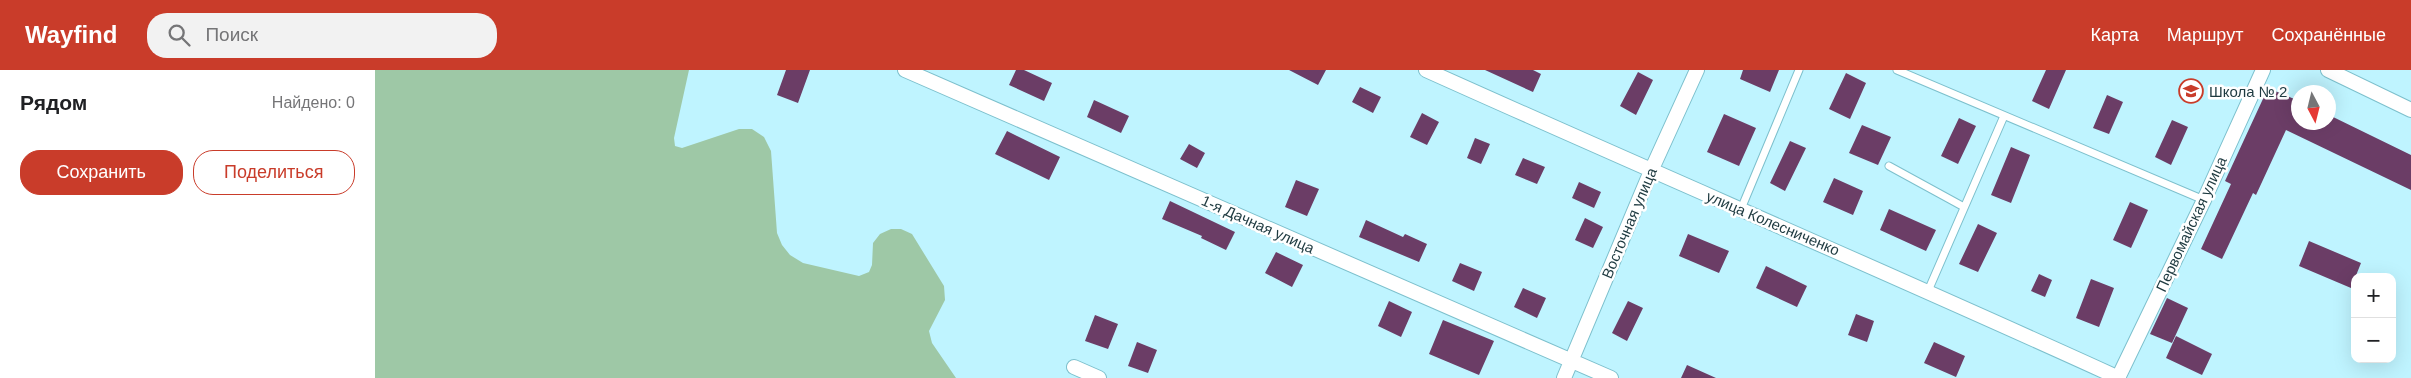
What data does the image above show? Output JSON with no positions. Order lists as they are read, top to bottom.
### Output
{
  "streets": {
    "street": [
      "Восточная улица",
      "улица Колесниченко",
      "1-я Дачная улица",
      "Первомайская улица"
    ]
  },
  "crossings": [
    ["Восточная улица", "улица Колесниченко"],
    ["Восточная улица", "1-я Дачная улица"],
    ["улица Колесниченко", "Первомайская улица"]
  ],
  "places": {
    "school or university": ["Школа № 2"]
  },
  "north": "bottom",
  "page": {
    "header": "Wayfind",
    "search": "Поиск",
    "nav": ["Карта", "Маршрут", "Сохранённые"],
    "heading": ["Рядом", "Найдено: 0"],
    "buttons": ["Сохранить", "Поделиться"],
    "map_buttons": ["+", "−"]
  }
}
